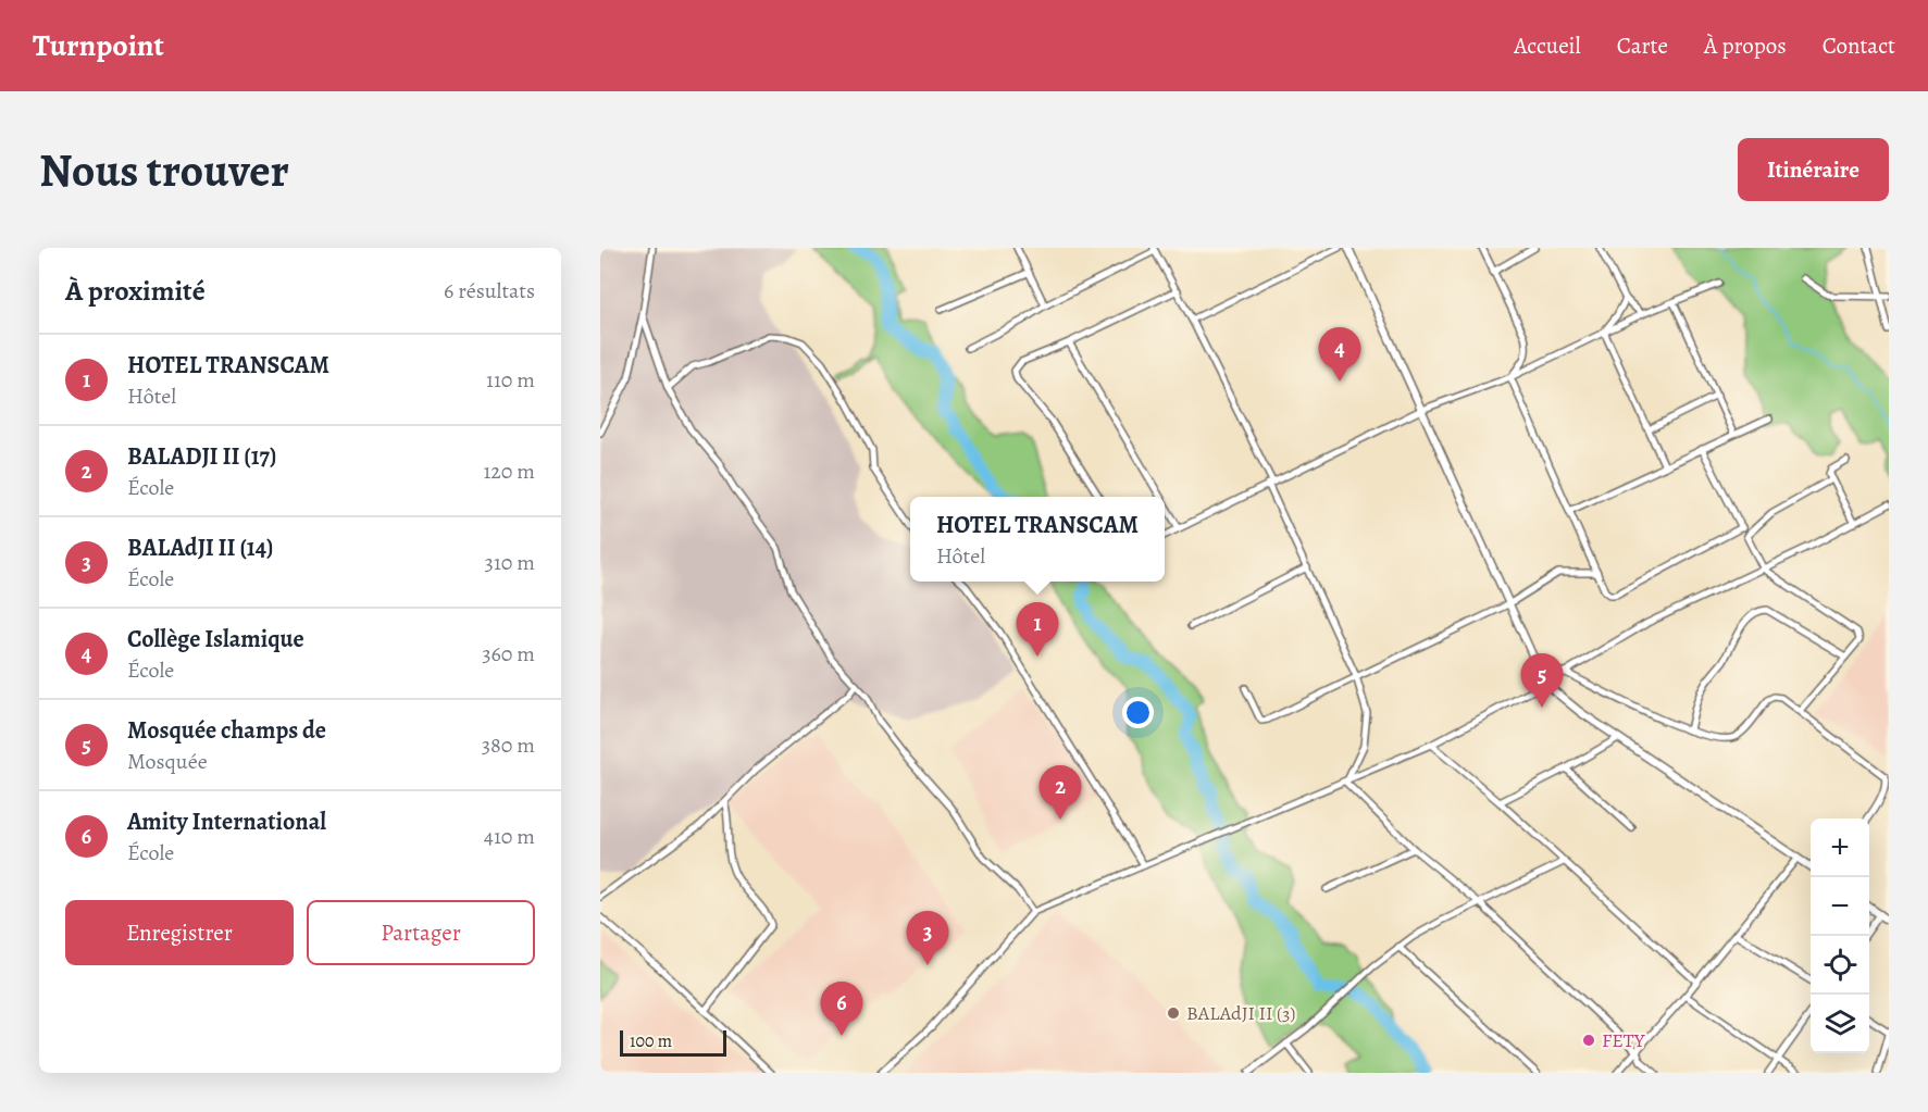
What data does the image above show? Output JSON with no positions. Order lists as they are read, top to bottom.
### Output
{
  "places": ["BALAdJI II (3)", "FETY"],
  "scale_bar": "100 m",
  "page": {
    "header": "Turnpoint",
    "nav": [
      "Accueil",
      "Carte",
      "À propos",
      "Contact"
    ],
    "buttons": [
      "Itinéraire",
      ["Enregistrer", "Partager"]
    ],
    "title": "Nous trouver",
    "heading": ["À proximité", "6 résultats"],
    "pins": [
      "4",
      "1",
      "5",
      "2",
      "3",
      "6"
    ],
    "list": [
      {
        "mark": "1",
        "name": "HOTEL TRANSCAM",
        "note": "Hôtel",
        "value": "110 m"
      },
      {
        "mark": "2",
        "name": "BALADJI II (17)",
        "note": "École",
        "value": "120 m"
      },
      {
        "mark": "3",
        "name": "BALAdJI II (14)",
        "note": "École",
        "value": "310 m"
      },
      {
        "mark": "4",
        "name": "Collège Islamique",
        "note": "École",
        "value": "360 m"
      },
      {
        "mark": "5",
        "name": "Mosquée champs de",
        "note": "Mosquée",
        "value": "380 m"
      },
      {
        "mark": "6",
        "name": "Amity International",
        "note": "École",
        "value": "410 m"
      }
    ],
    "popup": ["HOTEL TRANSCAM", "Hôtel"],
    "map_buttons": ["+", "−"],
    "scale": "100 m"
  }
}
